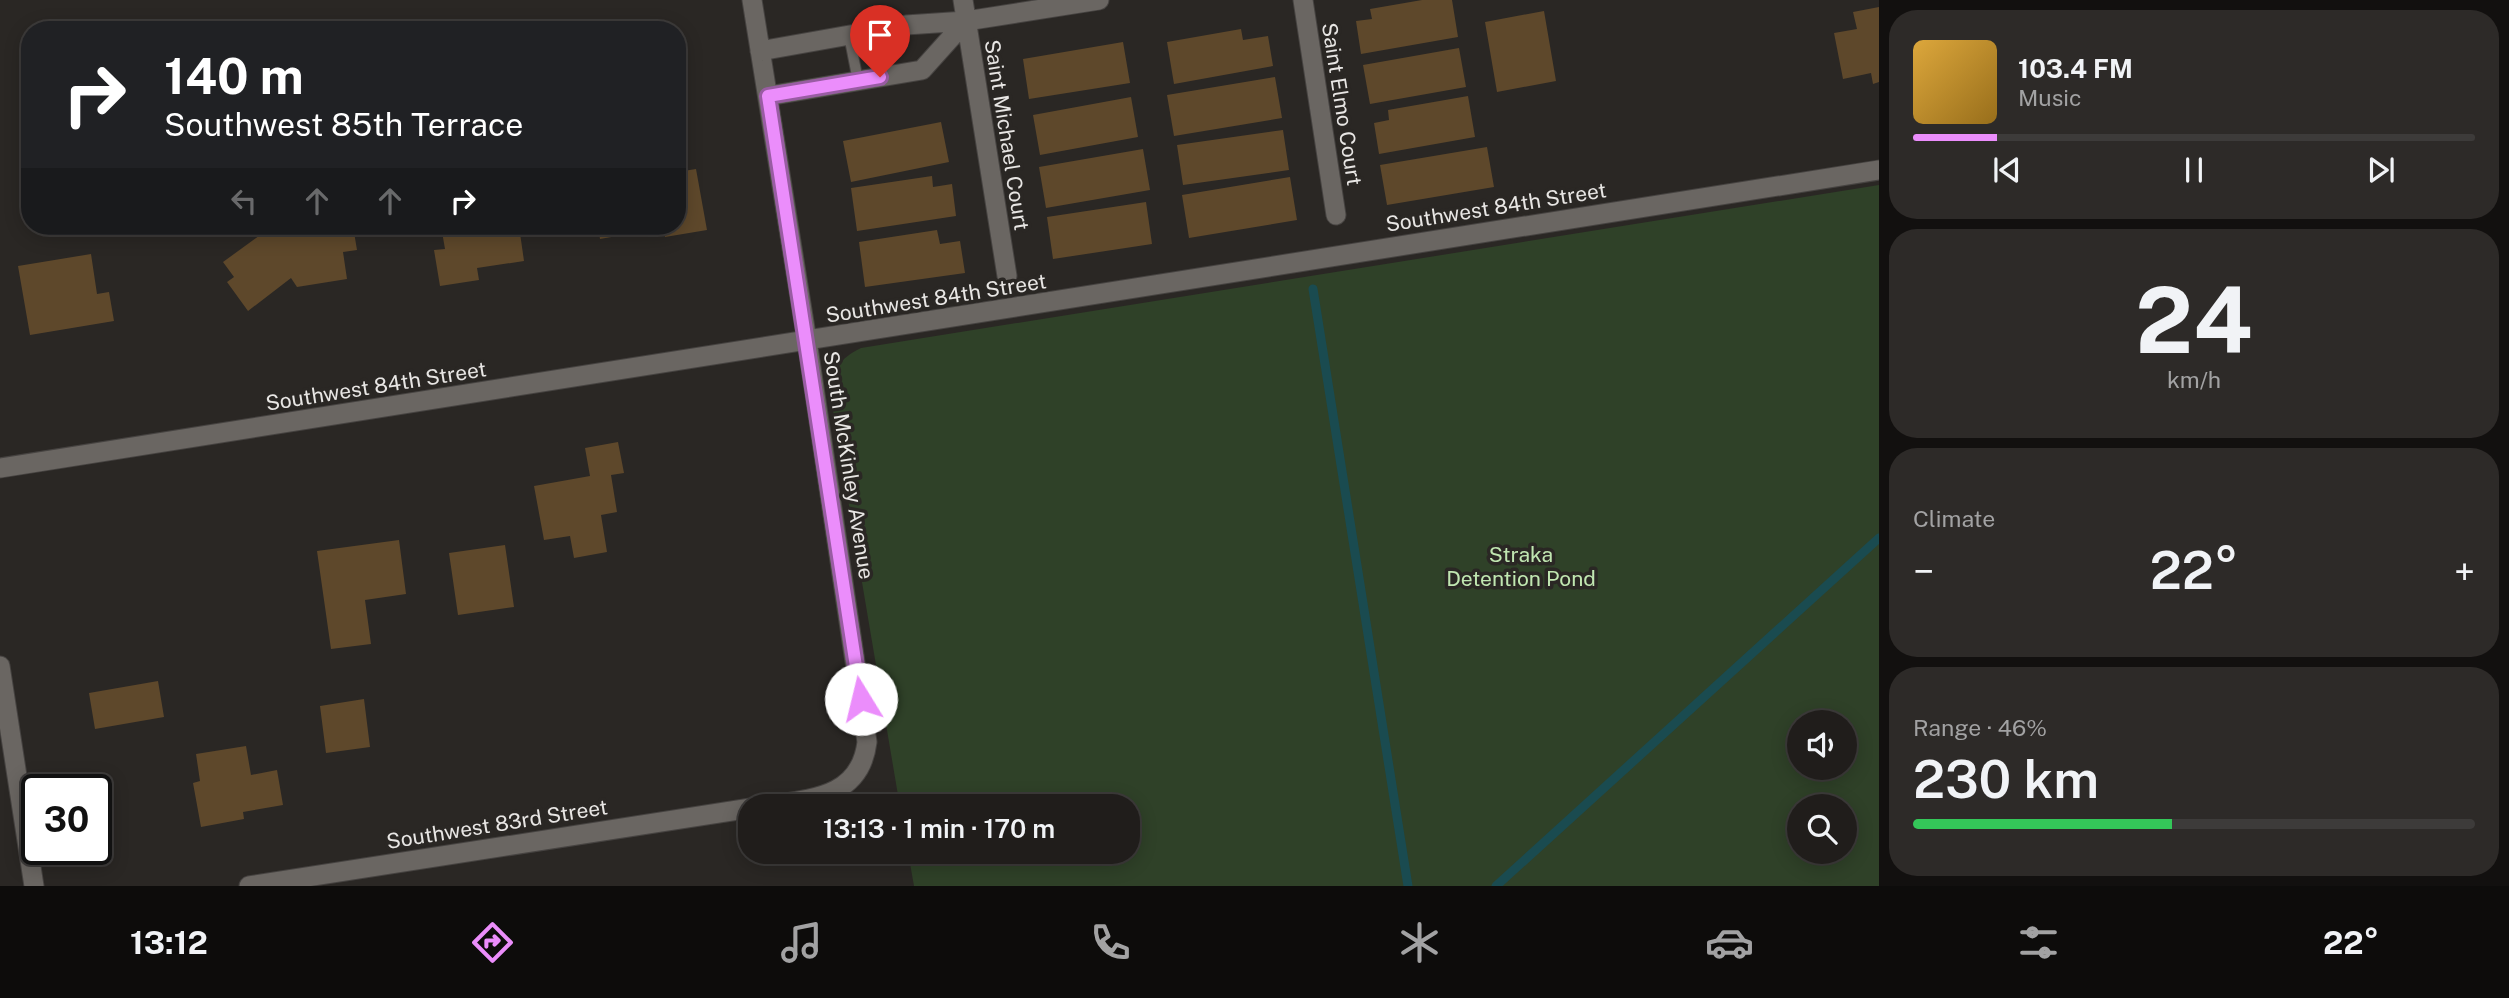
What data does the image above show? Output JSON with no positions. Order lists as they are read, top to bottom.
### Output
{
  "streets": {
    "street": [
      "Saint Elmo Court",
      "Saint Michael Court",
      "Southwest 84th Street",
      "South McKinley Avenue",
      "Southwest 83rd Street"
    ]
  },
  "crossings": [
    ["Southwest 84th Street", "South McKinley Avenue"]
  ],
  "parks": ["Straka Detention Pond"],
  "page": {
    "turn": ["140 m", "Southwest 85th Terrace"],
    "song": ["103.4 FM", "Music"],
    "tile": [
      ["24", "km/h"],
      "Climate",
      ["Range · 46%", "230 km"]
    ],
    "heat": ["−", "22°", "+"],
    "limit": "30",
    "trip": "13:13 · 1 min · 170 m",
    "tabs": ["13:12", "22°"]
  }
}
